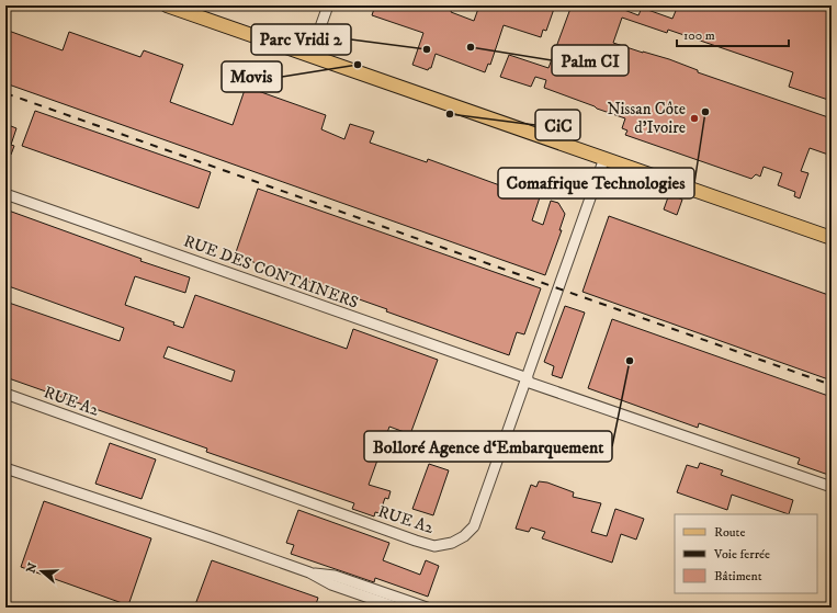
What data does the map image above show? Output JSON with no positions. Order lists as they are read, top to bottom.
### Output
{
  "streets": {
    "street": ["RUE DES CONTAINERS", "RUE A2"]
  },
  "crossings": [
    ["RUE DES CONTAINERS", "RUE A2"]
  ],
  "places": [
    "Palm CI",
    "Parc Vridi 2",
    "Movis",
    "Comafrique Technologies",
    "CiC",
    "Nissan Côte d'Ivoire",
    "Bolloré Agence d‘Embarquement"
  ],
  "legend": ["Route", "Voie ferrée", "Bâtiment"],
  "scale_bar": "100 m",
  "north": "left"
}
